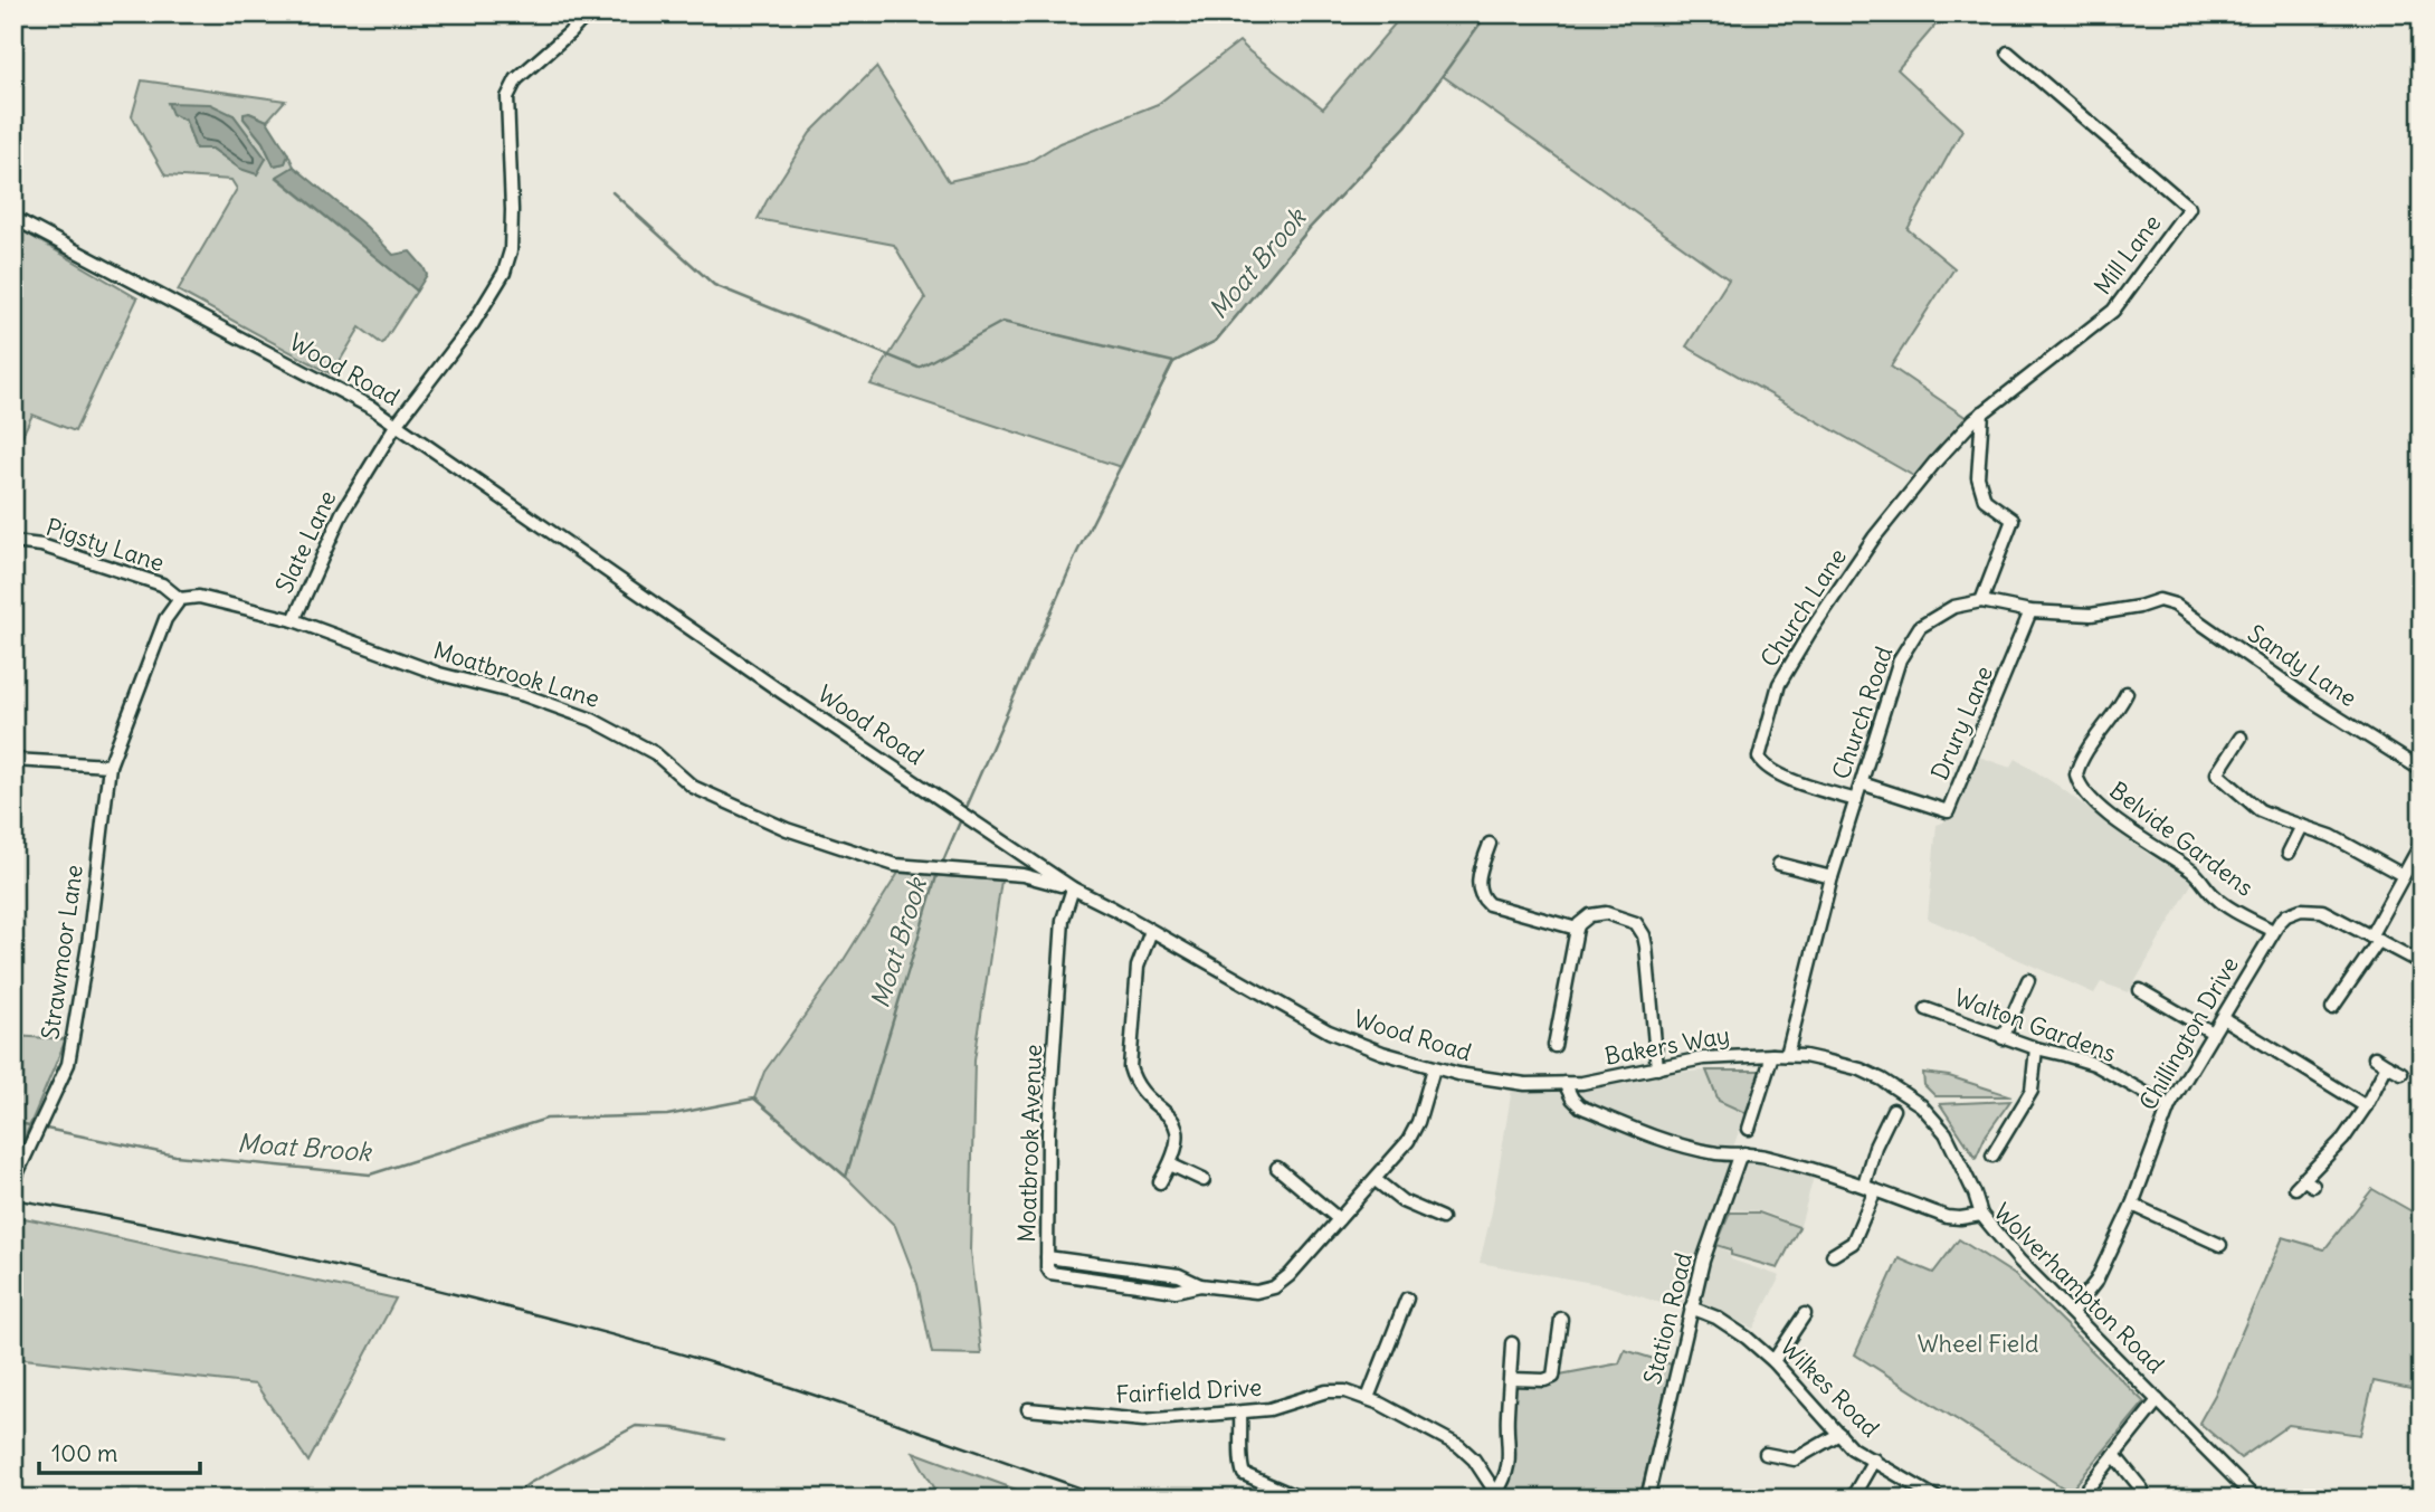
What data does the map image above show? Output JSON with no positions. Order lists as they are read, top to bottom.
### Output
{
  "streets": {
    "street": [
      "Mill Lane",
      "Wood Road",
      "Slate Lane",
      "Pigsty Lane",
      "Church Lane",
      "Sandy Lane",
      "Moatbrook Lane",
      "Church Road",
      "Drury Lane",
      "Belvide Gardens",
      "Strawmoor Lane",
      "Walton Gardens",
      "Chillington Drive",
      "Bakers Way",
      "Moatbrook Avenue",
      "Wolverhampton Road",
      "Station Road",
      "Wilkes Road",
      "Fairfield Drive"
    ]
  },
  "crossings": [
    ["Mill Lane", "Church Lane"],
    ["Wood Road", "Slate Lane"],
    ["Wood Road", "Moatbrook Lane"],
    ["Wood Road", "Bakers Way"],
    ["Wood Road", "Moatbrook Avenue"],
    ["Slate Lane", "Pigsty Lane"],
    ["Slate Lane", "Moatbrook Lane"],
    ["Slate Lane", "Strawmoor Lane"],
    ["Pigsty Lane", "Strawmoor Lane"],
    ["Church Lane", "Church Road"],
    ["Sandy Lane", "Church Road"],
    ["Moatbrook Lane", "Moatbrook Avenue"],
    ["Church Road", "Drury Lane"],
    ["Church Road", "Bakers Way"],
    ["Belvide Gardens", "Chillington Drive"],
    ["Walton Gardens", "Chillington Drive"],
    ["Chillington Drive", "Wolverhampton Road"],
    ["Bakers Way", "Wolverhampton Road"],
    ["Wolverhampton Road", "Station Road"],
    ["Station Road", "Wilkes Road"]
  ],
  "water": ["Moat Brook"],
  "parks": ["Wheel Field"],
  "scale_bar": "100 m"
}
